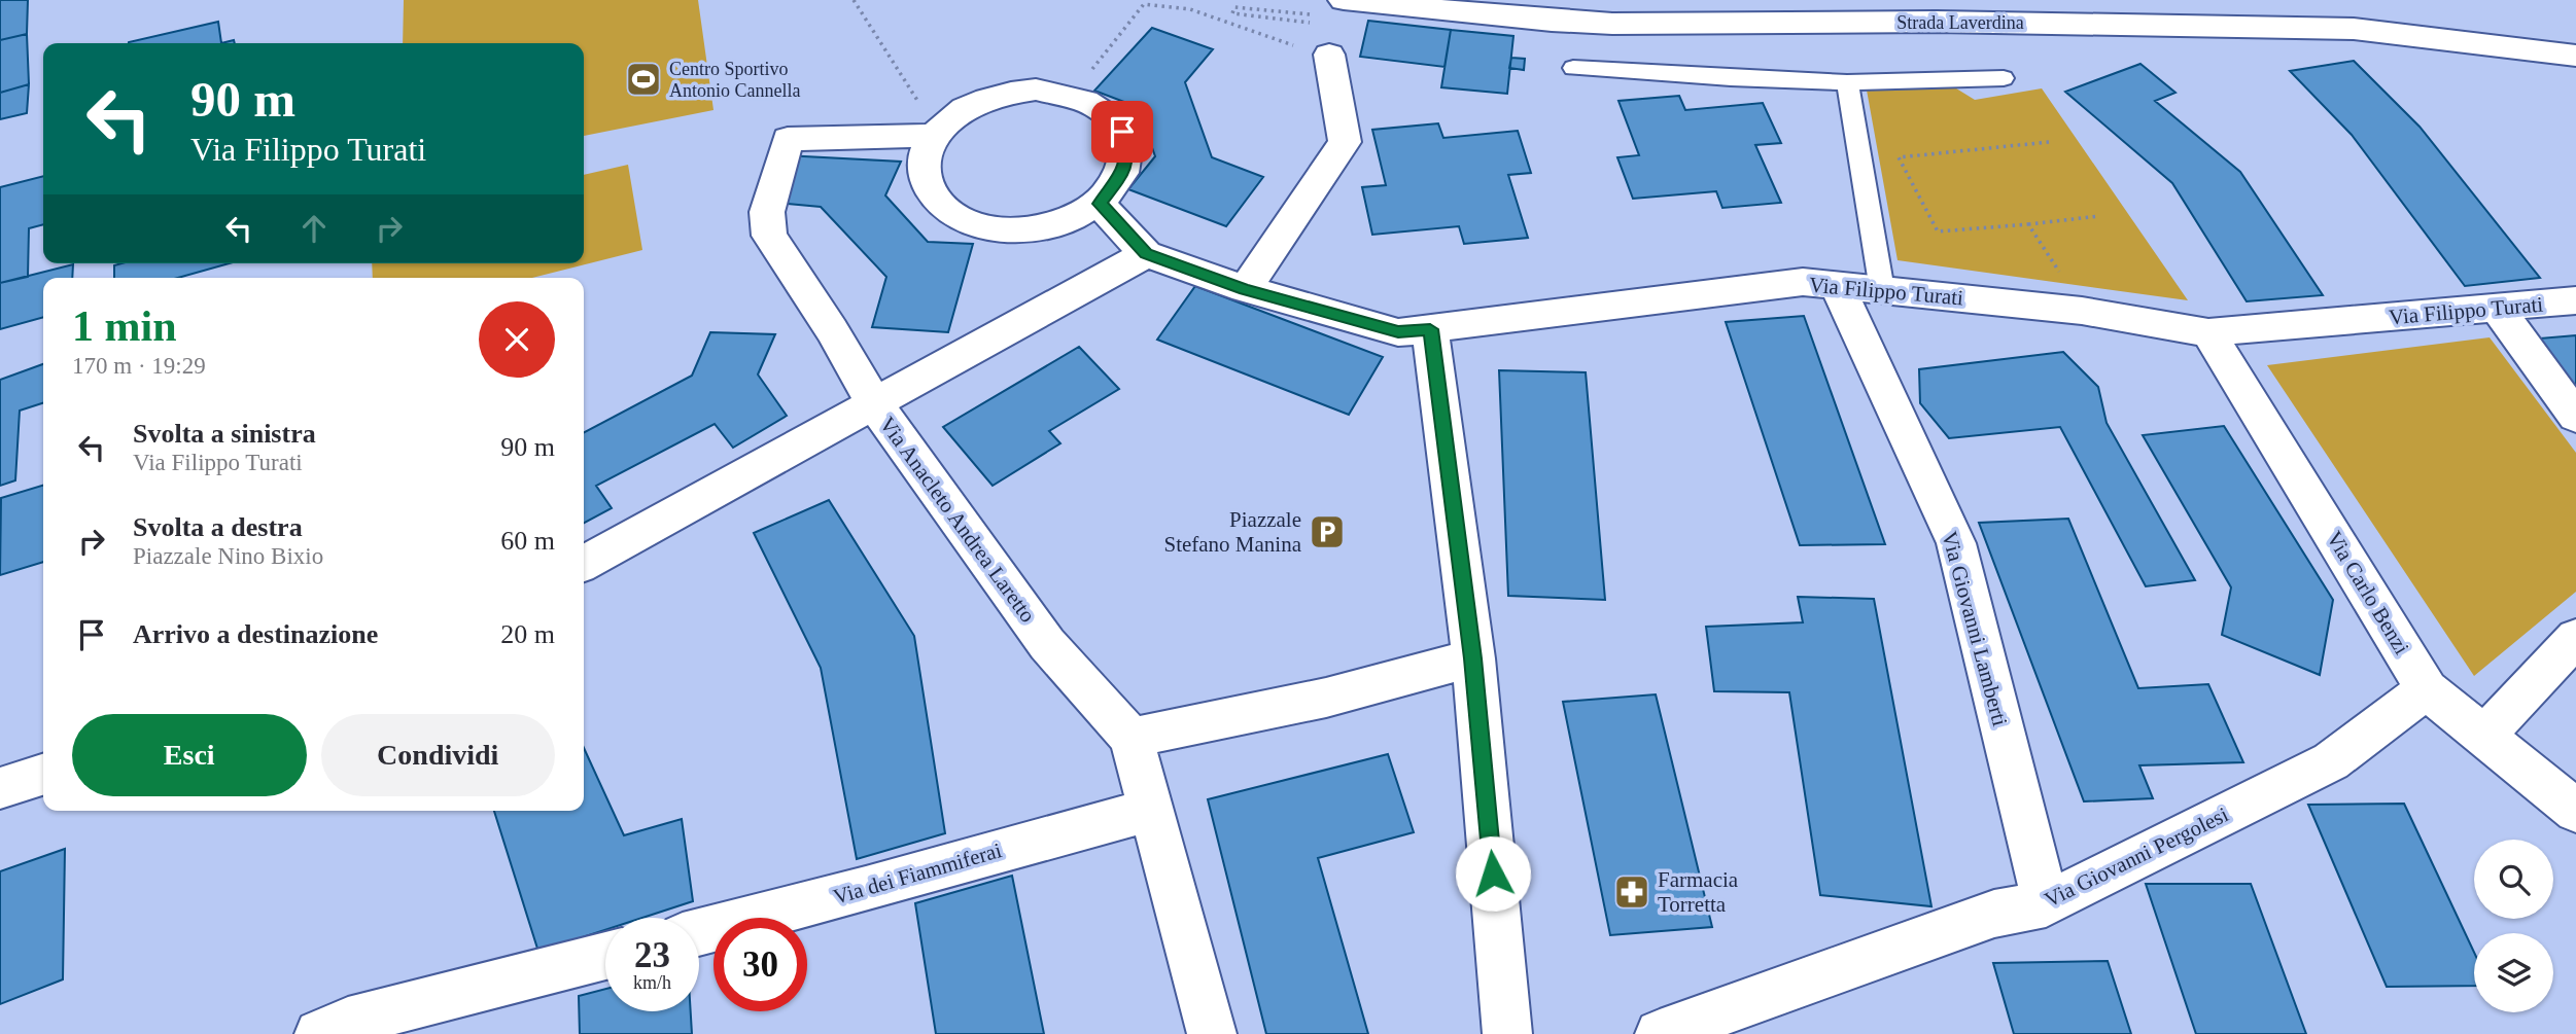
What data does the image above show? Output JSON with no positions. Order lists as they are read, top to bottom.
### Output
{
  "streets": {
    "street": [
      "Strada Laverdina",
      "Via Filippo Turati",
      "Via Anacleto Andrea Laretto",
      "Via Carlo Benzi",
      "Via Giovanni Lamberti",
      "Via Giovanni Pergolesi",
      "Via dei Fiammiferai"
    ]
  },
  "crossings": [
    ["Via Filippo Turati", "Via Anacleto Andrea Laretto"],
    ["Via Filippo Turati", "Via Carlo Benzi"],
    ["Via Filippo Turati", "Via Giovanni Lamberti"],
    ["Via Anacleto Andrea Laretto", "Via dei Fiammiferai"],
    ["Via Carlo Benzi", "Via Giovanni Pergolesi"],
    ["Via Giovanni Lamberti", "Via Giovanni Pergolesi"]
  ],
  "places": {
    "sports": ["Centro Sportivo Antonio Cannella"],
    "parking": ["Piazzale Stefano Manina"],
    "pharmacy": ["Farmacia Torretta"]
  },
  "page": {
    "turn": ["90 m", "Via Filippo Turati"],
    "heading": ["1 min", "170 m · 19:29"],
    "list": [
      {
        "name": "Svolta a sinistra",
        "note": "Via Filippo Turati",
        "value": "90 m"
      },
      {
        "name": "Svolta a destra",
        "note": "Piazzale Nino Bixio",
        "value": "60 m"
      },
      {
        "name": "Arrivo a destinazione",
        "value": "20 m"
      }
    ],
    "buttons": ["Esci", "Condividi"],
    "speed": "23 km/h",
    "limit": "30"
  }
}
